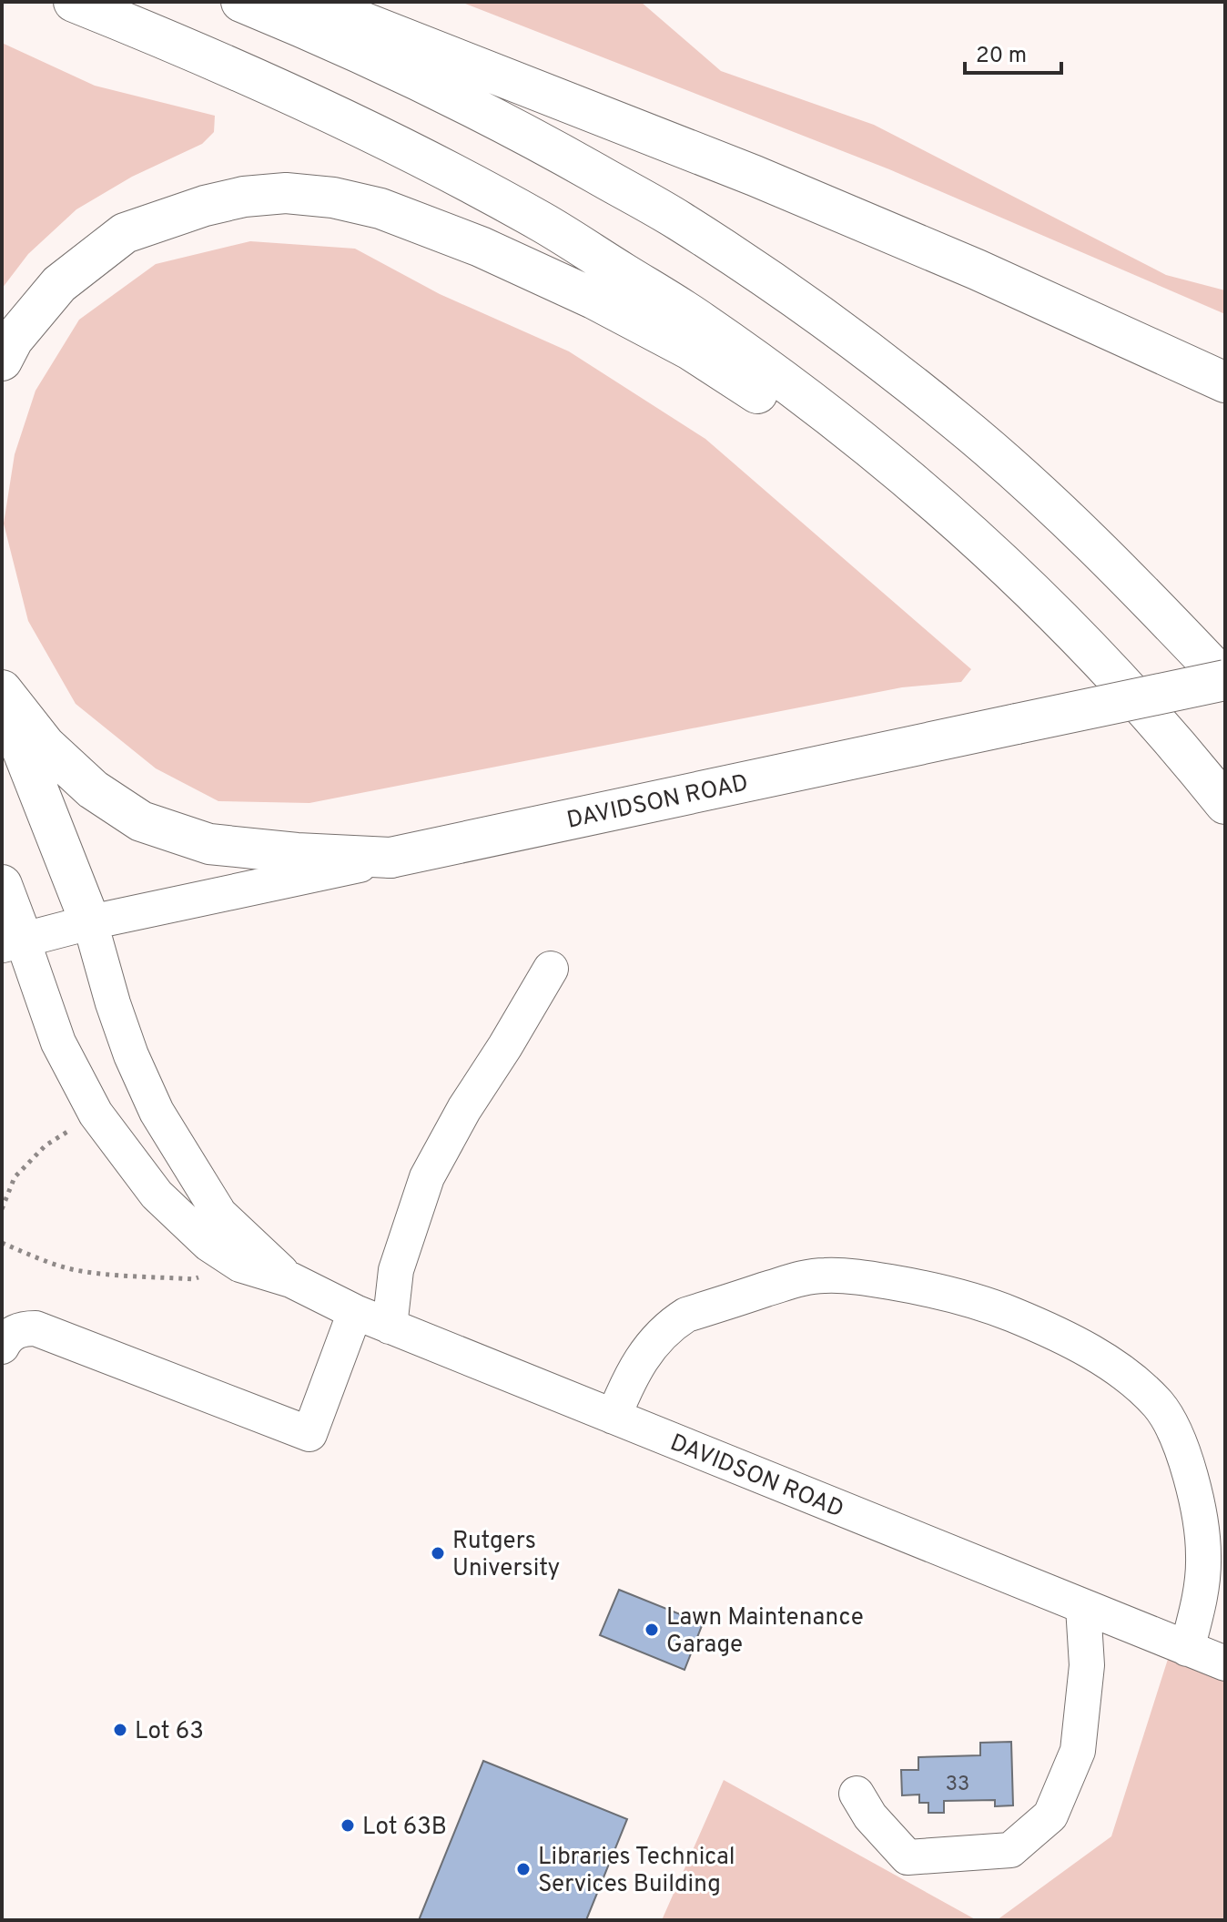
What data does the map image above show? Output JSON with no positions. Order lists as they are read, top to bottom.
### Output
{
  "streets": {
    "main road": ["DAVIDSON ROAD"]
  },
  "places": [
    "Rutgers University",
    "Lawn Maintenance Garage",
    "Lot 63",
    "Lot 63B",
    "Libraries Technical Services Building"
  ],
  "house_numbers": ["33"],
  "scale_bar": "20 m"
}
